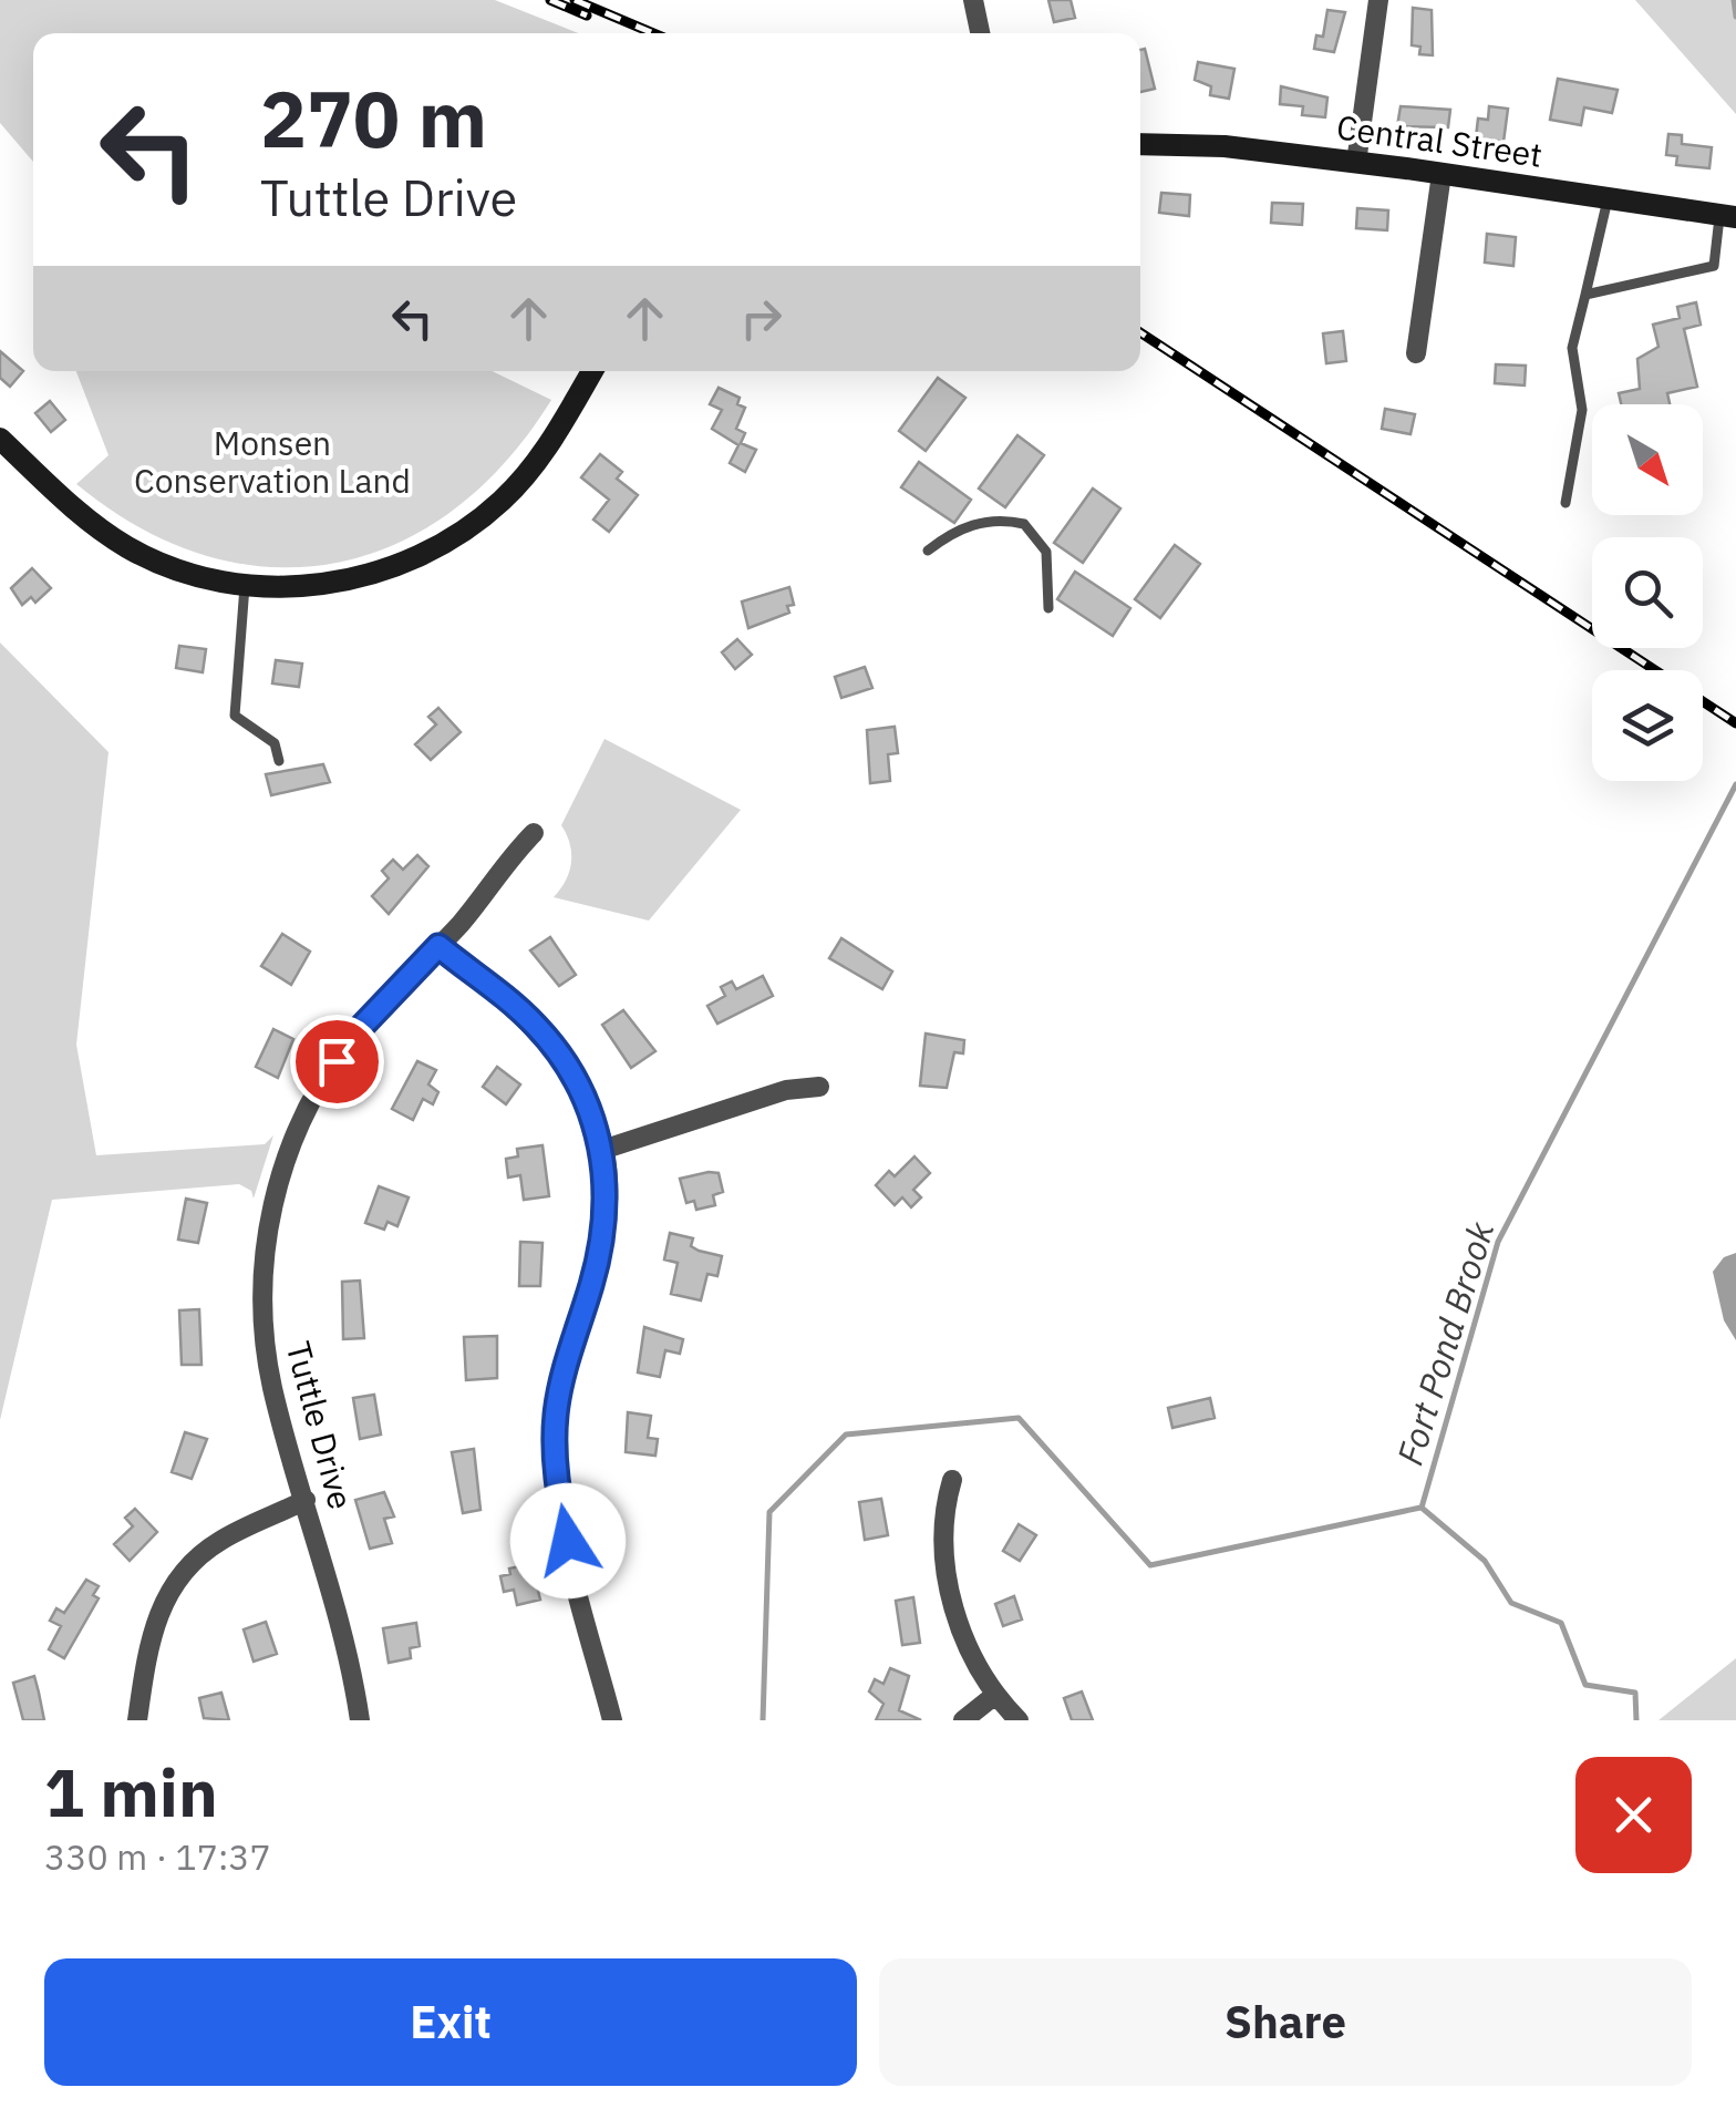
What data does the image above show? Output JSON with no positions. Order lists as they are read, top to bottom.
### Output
{
  "streets": {
    "street": ["Central Street", "Tuttle Drive"]
  },
  "water": ["Fort Pond Brook"],
  "parks": ["Monsen Conservation Land"],
  "north": "bottom right",
  "page": {
    "turn": ["270 m", "Tuttle Drive"],
    "heading": ["1 min", "330 m · 17:37"],
    "buttons": ["Exit", "Share"]
  }
}
